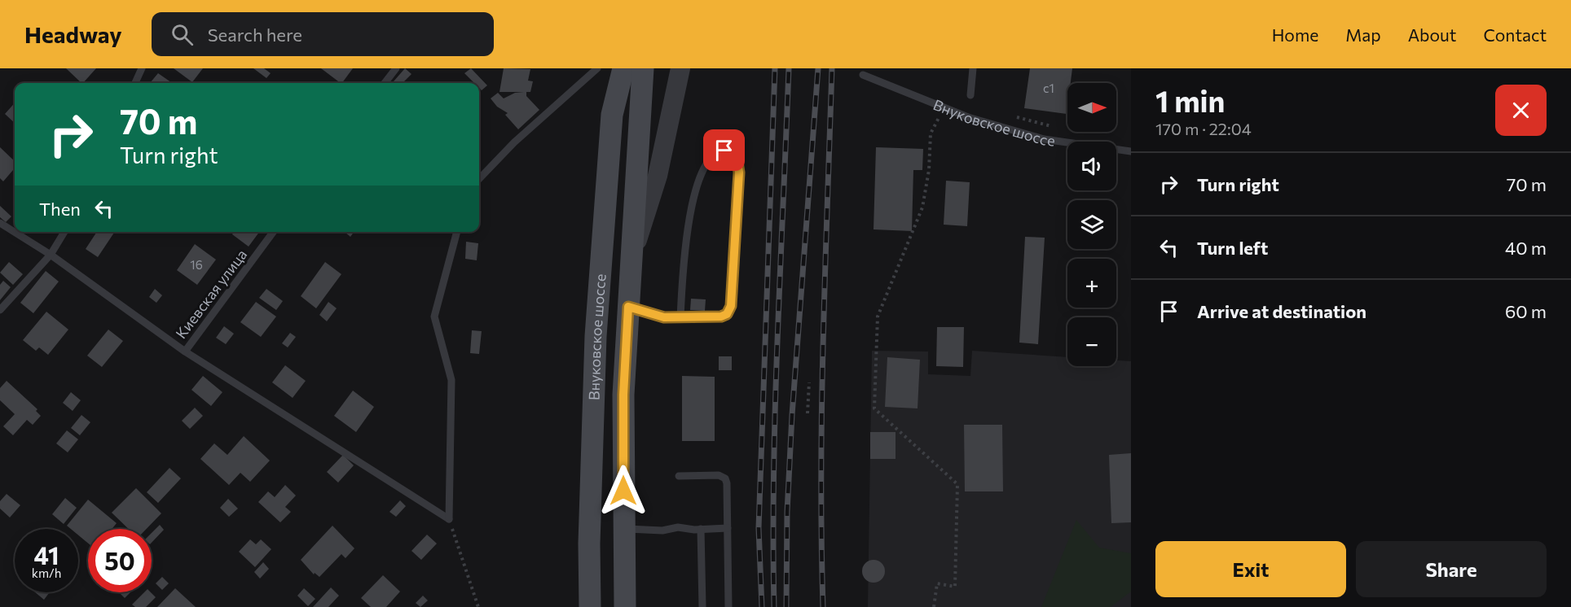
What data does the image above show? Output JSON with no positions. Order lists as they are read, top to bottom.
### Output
{
  "streets": {
    "main road": ["Внуковское шоссе"],
    "lane": ["Киевская улица"]
  },
  "house_numbers": ["с1", "16"],
  "north": "right",
  "page": {
    "header": "Headway",
    "search": "Search here",
    "nav": [
      "Home",
      "Map",
      "About",
      "Contact"
    ],
    "heading": ["1 min", "170 m · 22:04"],
    "map_buttons": ["+", "−"],
    "turn": ["70 m", "Turn right"],
    "list": [
      {
        "name": "Turn right",
        "value": "70 m"
      },
      {
        "name": "Turn left",
        "value": "40 m"
      },
      {
        "name": "Arrive at destination",
        "value": "60 m"
      }
    ],
    "then": "Then",
    "speed": "41 km/h",
    "limit": "50",
    "buttons": ["Exit", "Share"]
  }
}
